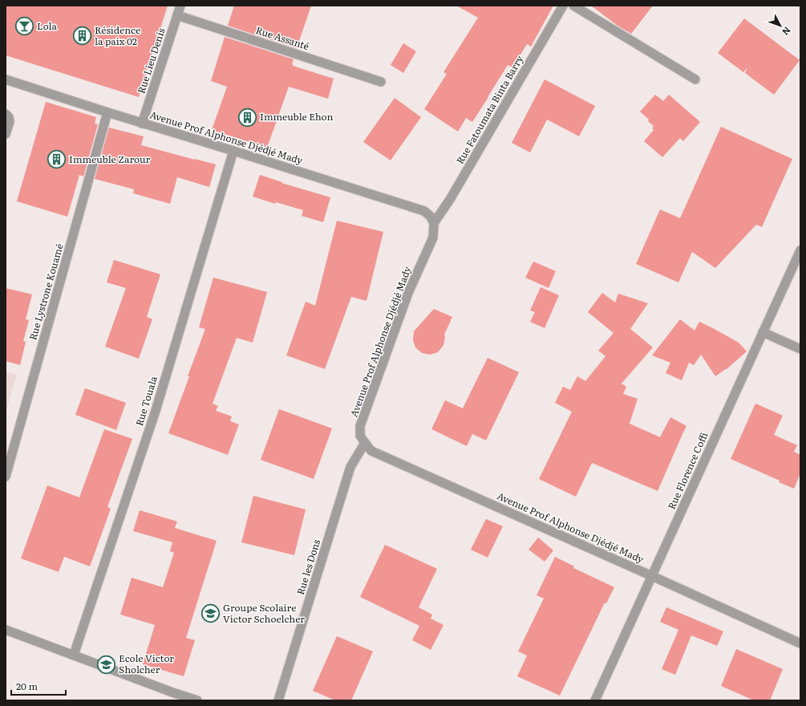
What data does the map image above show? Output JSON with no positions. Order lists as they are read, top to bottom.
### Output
{
  "streets": {
    "street": [
      "Rue Assanté",
      "Rue Lieu Denis",
      "Rue Fatoumata Binta Barry",
      "Avenue Prof Alphonse Djédjé Mady",
      "Rue Lystrone Kouamé",
      "Rue Touala",
      "Rue Florence Coffi",
      "Rue les Dons"
    ]
  },
  "crossings": [
    ["Rue Assanté", "Rue Lieu Denis"],
    ["Rue Lieu Denis", "Avenue Prof Alphonse Djédjé Mady"],
    ["Rue Fatoumata Binta Barry", "Avenue Prof Alphonse Djédjé Mady"],
    ["Avenue Prof Alphonse Djédjé Mady", "Rue Lystrone Kouamé"],
    ["Avenue Prof Alphonse Djédjé Mady", "Rue Touala"],
    ["Avenue Prof Alphonse Djédjé Mady", "Rue Florence Coffi"],
    ["Avenue Prof Alphonse Djédjé Mady", "Rue les Dons"]
  ],
  "places": {
    "bar": ["Lola"],
    "building": ["Résidence la paix 02", "Immeuble Ehon", "Immeuble Zarour"],
    "school or university": ["Groupe Scolaire Victor Schoelcher", "Ecole Victor Sholcher"]
  },
  "scale_bar": "20 m",
  "north": "bottom right"
}
